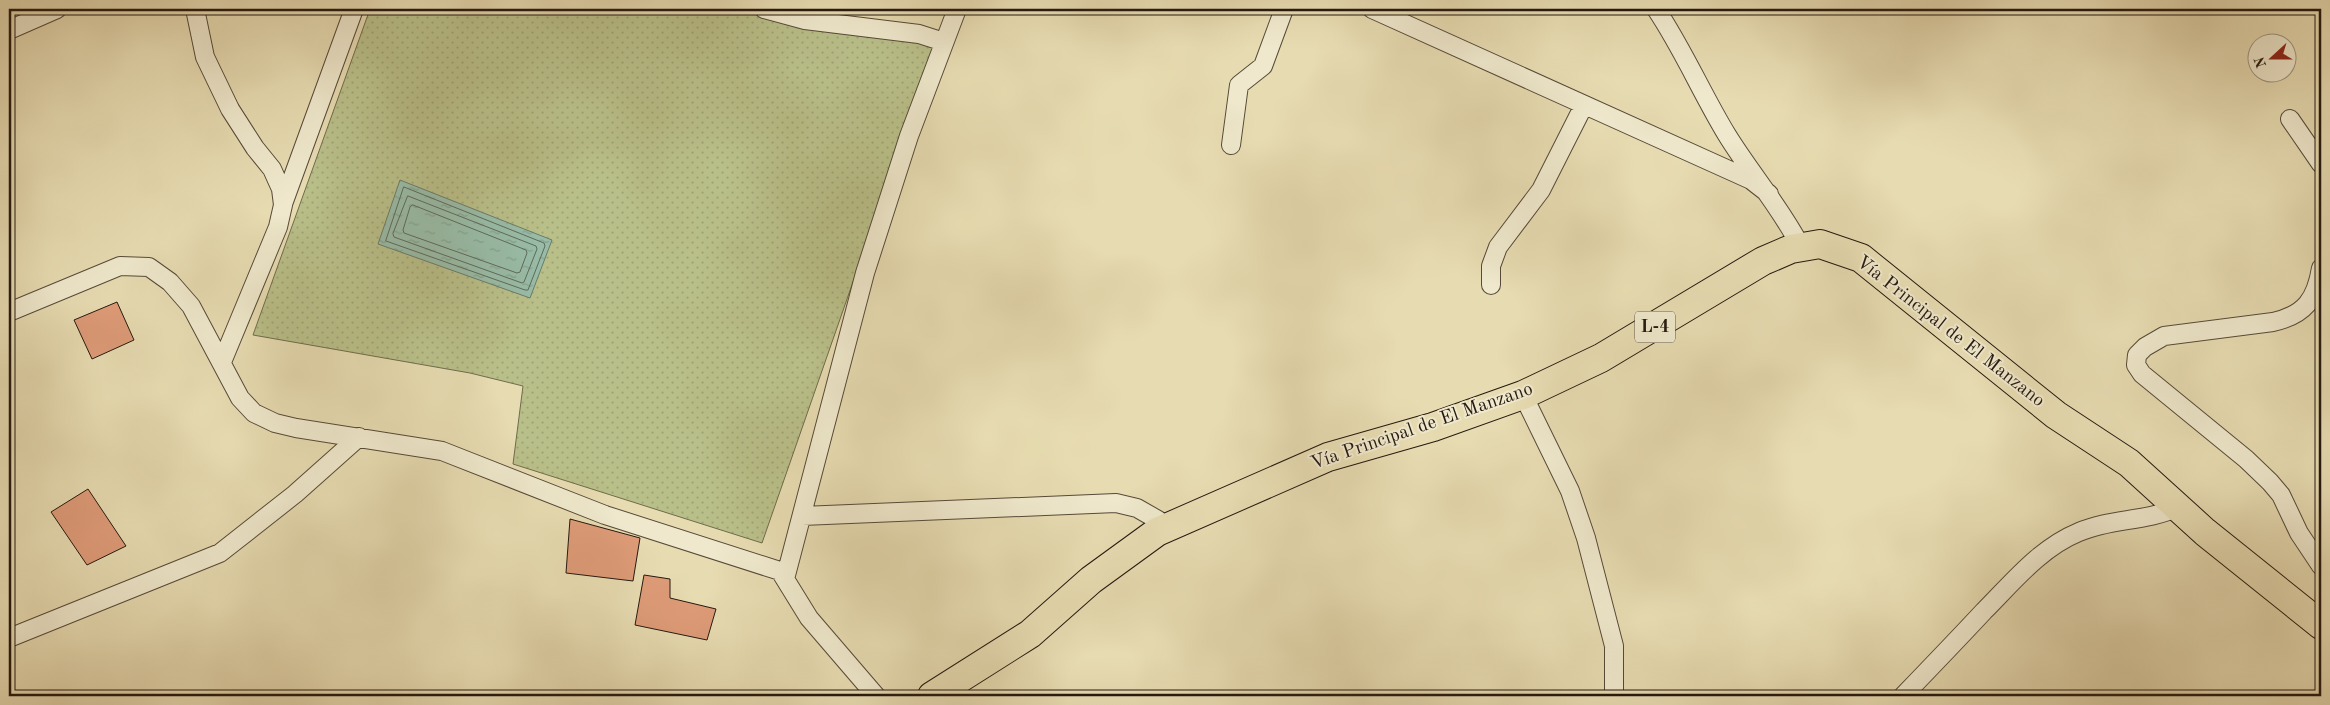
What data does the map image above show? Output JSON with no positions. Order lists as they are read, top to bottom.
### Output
{
  "streets": {
    "main road": ["L-4", "Vía Principal de El Manzano"]
  },
  "north": "left"
}
